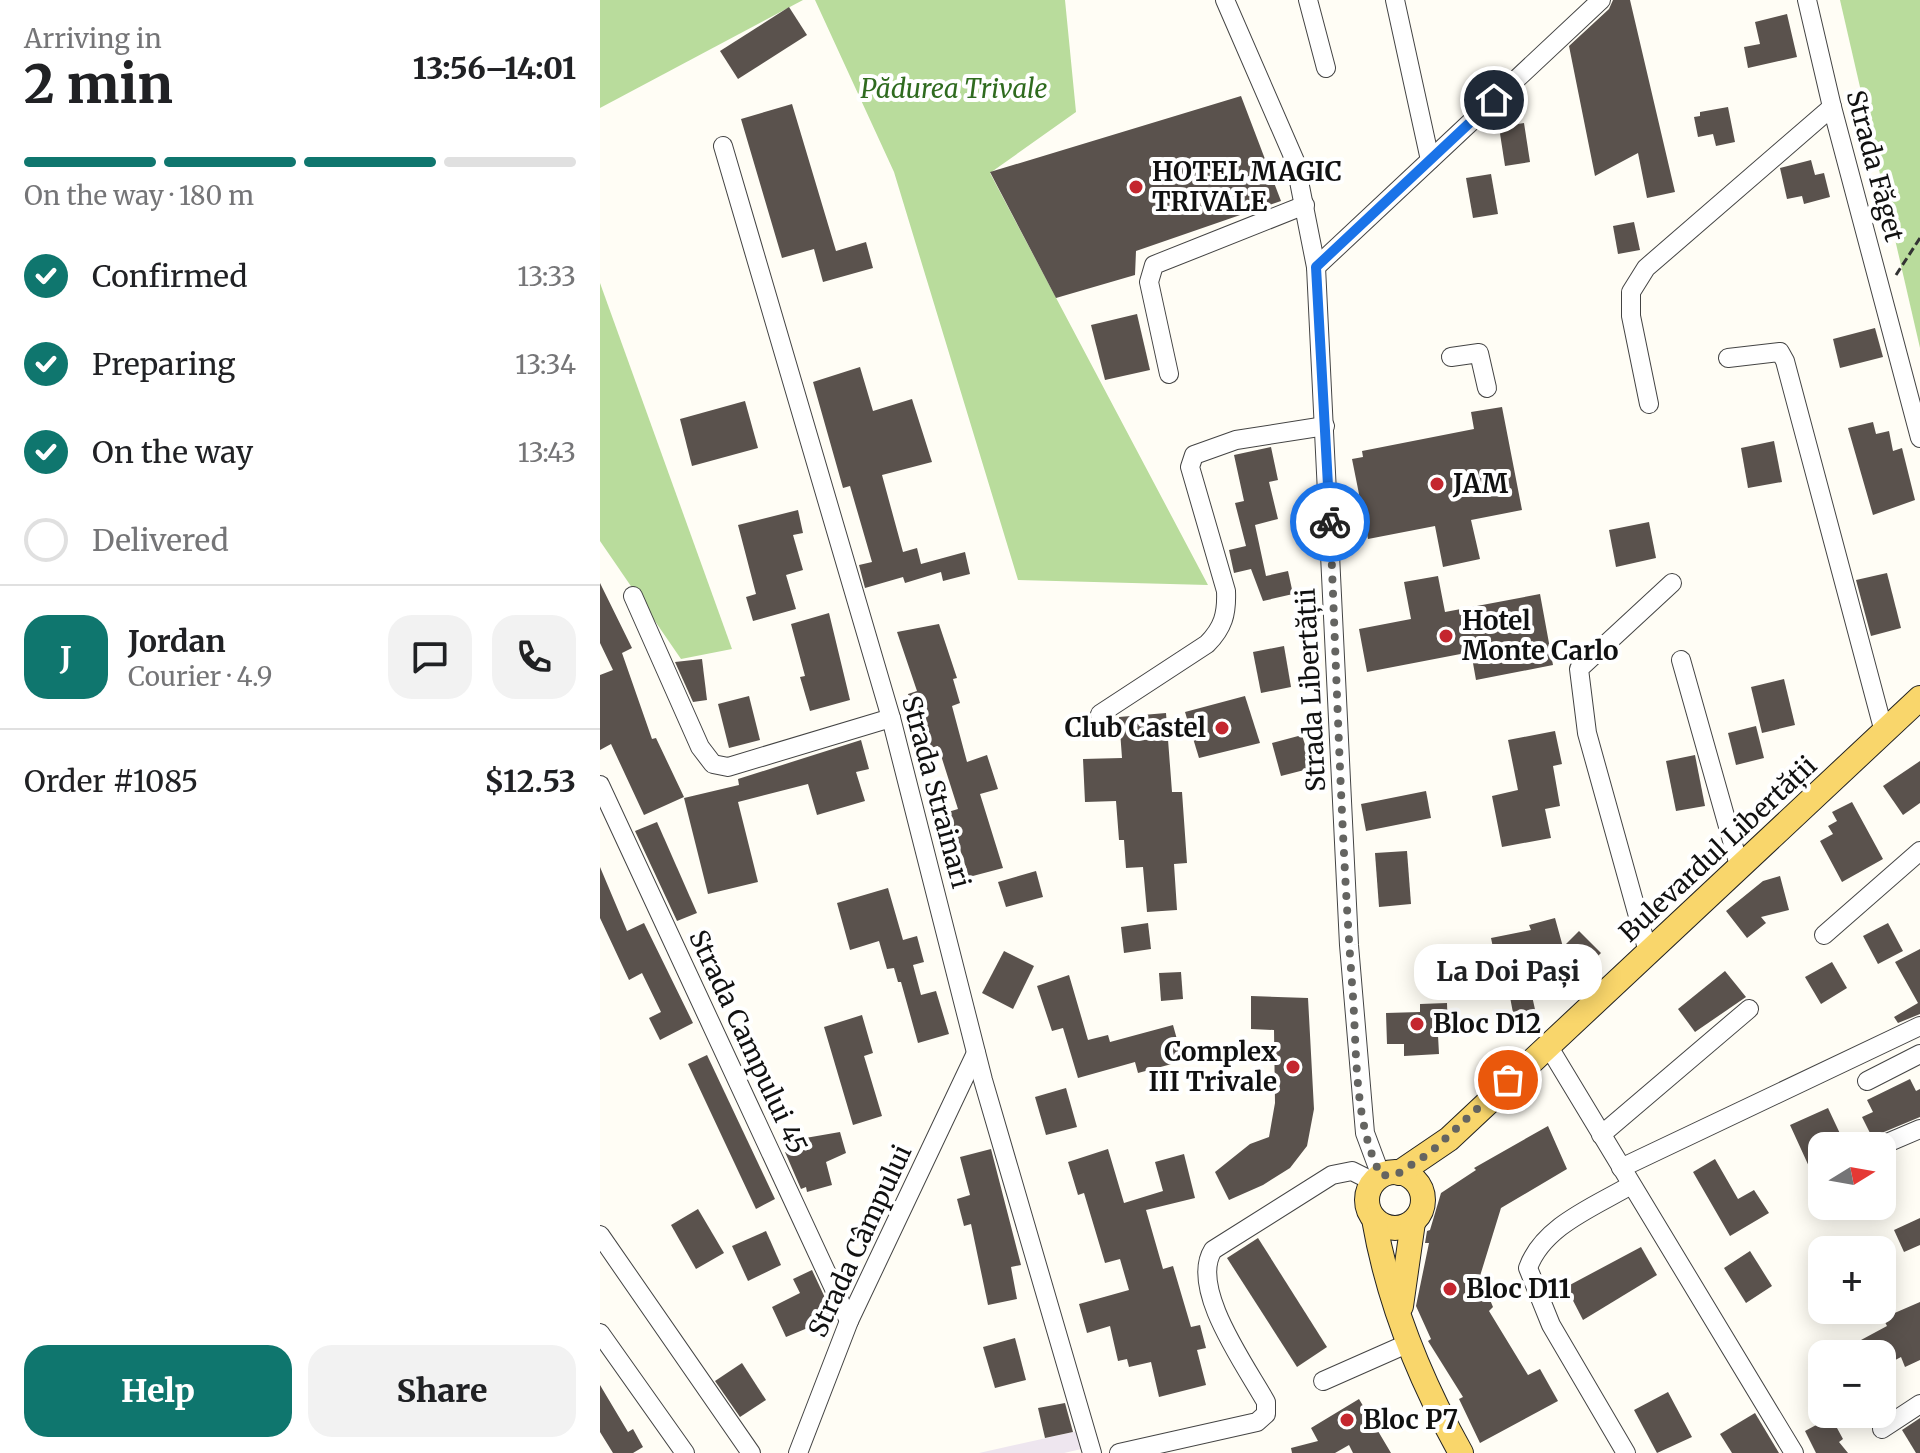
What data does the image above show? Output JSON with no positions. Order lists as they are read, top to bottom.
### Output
{
  "streets": {
    "main road": ["Bulevardul Libertății"],
    "street": [
      "Strada Făget",
      "Strada Libertății",
      "Strada Strainari",
      "Strada Campului 45",
      "Strada Câmpului"
    ]
  },
  "crossings": [
    ["Strada Libertății", "Bulevardul Libertății"],
    ["Strada Strainari", "Strada Câmpului"],
    ["Strada Campului 45", "Strada Câmpului"]
  ],
  "parks": ["Pădurea Trivale"],
  "places": [
    "HOTEL MAGIC TRIVALE",
    "JAM",
    "Hotel Monte Carlo",
    "Club Castel",
    "Bloc D12",
    "Complex III Trivale",
    "La Doi Pași",
    "Bloc D11",
    "Bloc P7"
  ],
  "north": "right",
  "page": {
    "heading": ["2 min", "Arriving in", "13:56–14:01"],
    "panel": [
      "Jordan",
      "Courier · 4.9",
      "Order #1085",
      "$12.53"
    ],
    "bar": "On the way · 180 m",
    "list": [
      ["Confirmed", "13:33"],
      ["Preparing", "13:34"],
      ["On the way", "13:43"],
      "Delivered"
    ],
    "round": "J",
    "bubble": "La Doi Pași",
    "map_buttons": ["+", "−"],
    "buttons": ["Help", "Share"]
  }
}
